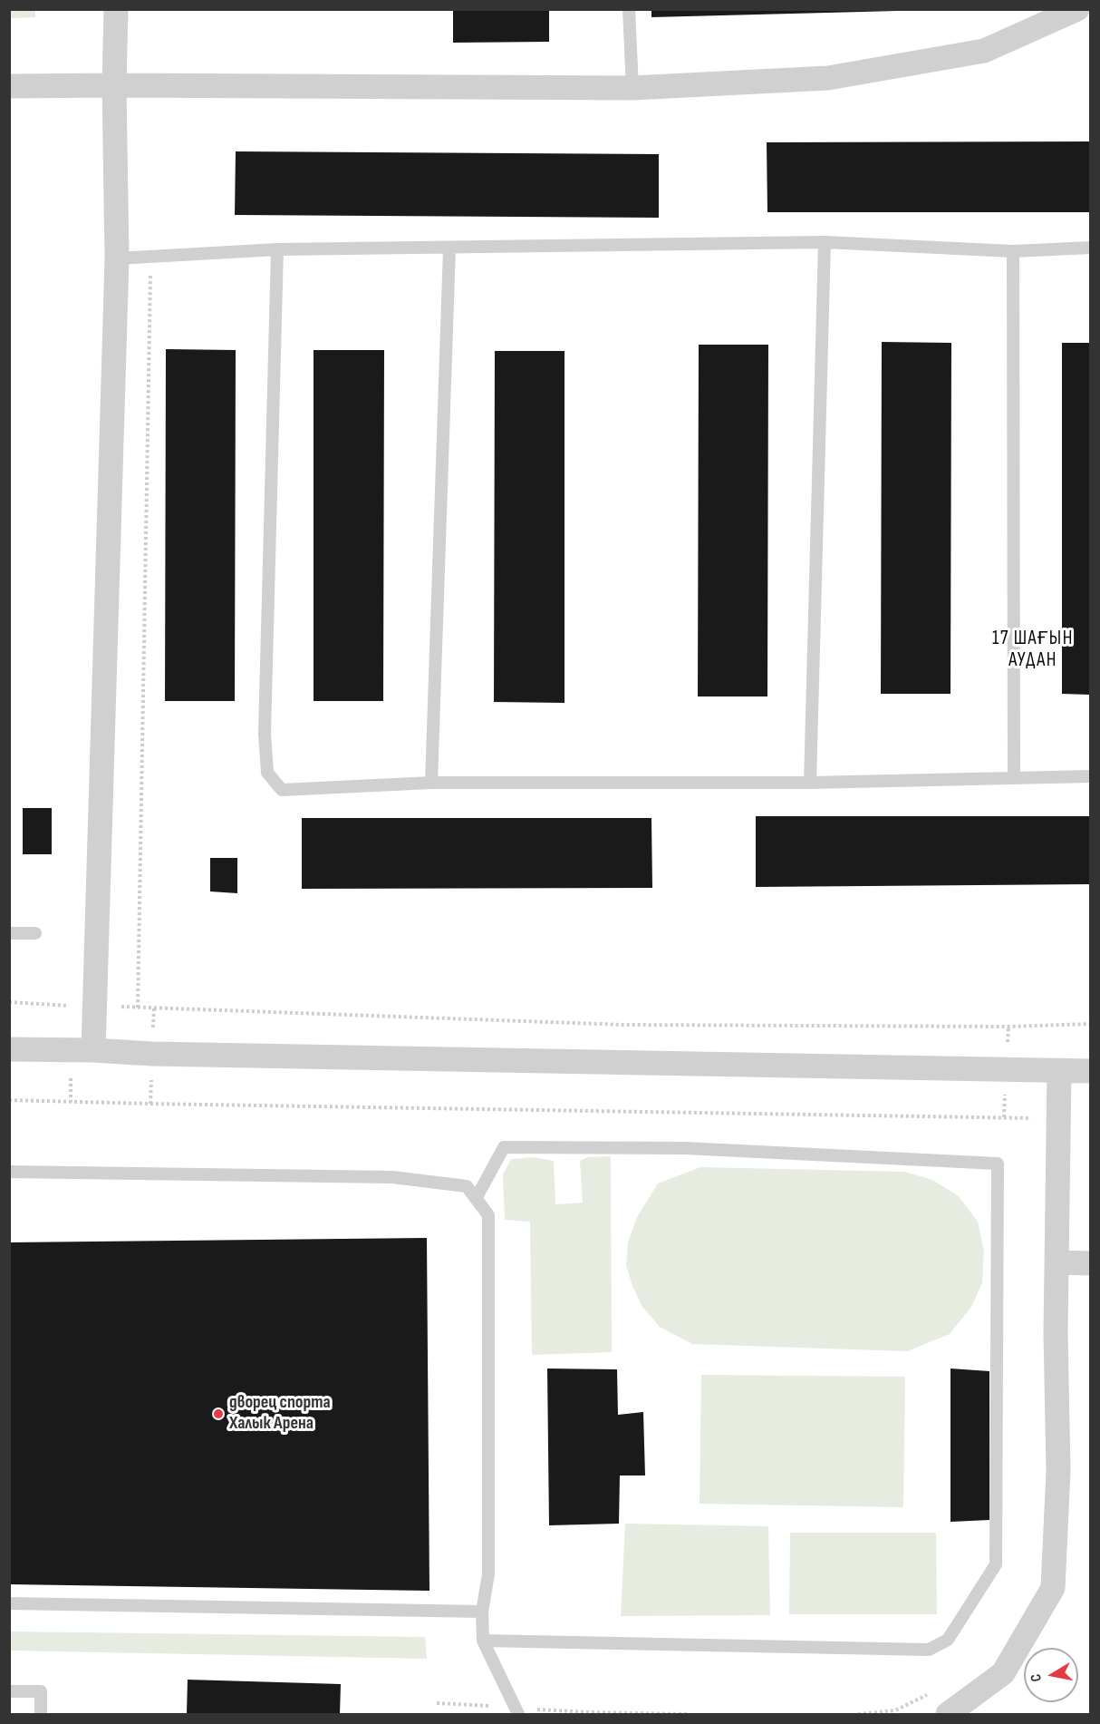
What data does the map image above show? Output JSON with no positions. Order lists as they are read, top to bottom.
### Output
{
  "districts": ["17 ШАҒЫН АУДАН"],
  "places": ["дворец спорта Халык Арена"],
  "north": "left"
}
